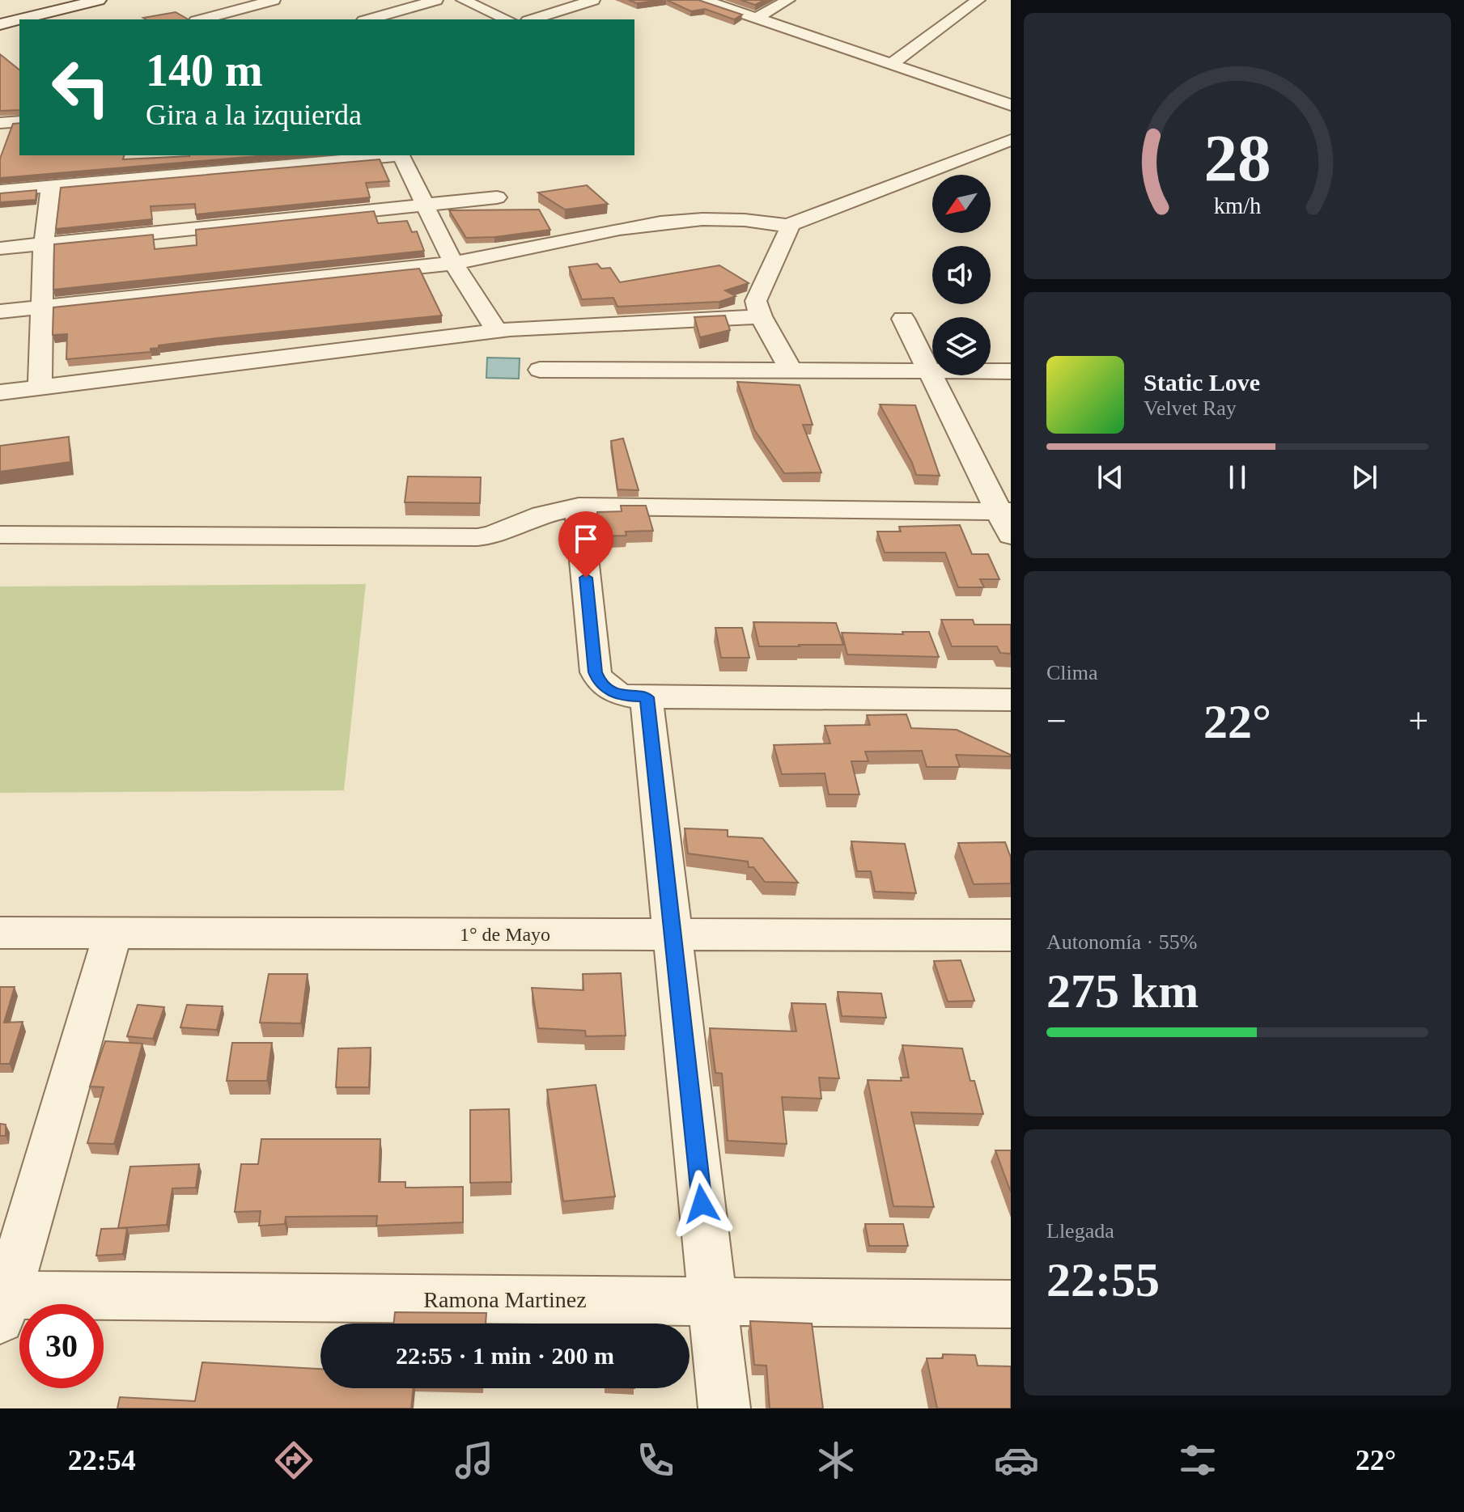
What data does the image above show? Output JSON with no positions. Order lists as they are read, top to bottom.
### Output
{
  "streets": {
    "street": ["1° de Mayo", "Ramona Martinez"]
  },
  "north": "bottom left",
  "page": {
    "turn": ["140 m", "Gira a la izquierda"],
    "song": ["Static Love", "Velvet Ray"],
    "tile": [
      "Clima",
      ["Autonomía · 55%", "275 km"],
      ["Llegada", "22:55"]
    ],
    "heat": ["−", "22°", "+"],
    "limit": "30",
    "trip": "22:55 · 1 min · 200 m",
    "tabs": ["22:54", "22°"],
    "gauge": ["28", "km/h"]
  }
}
